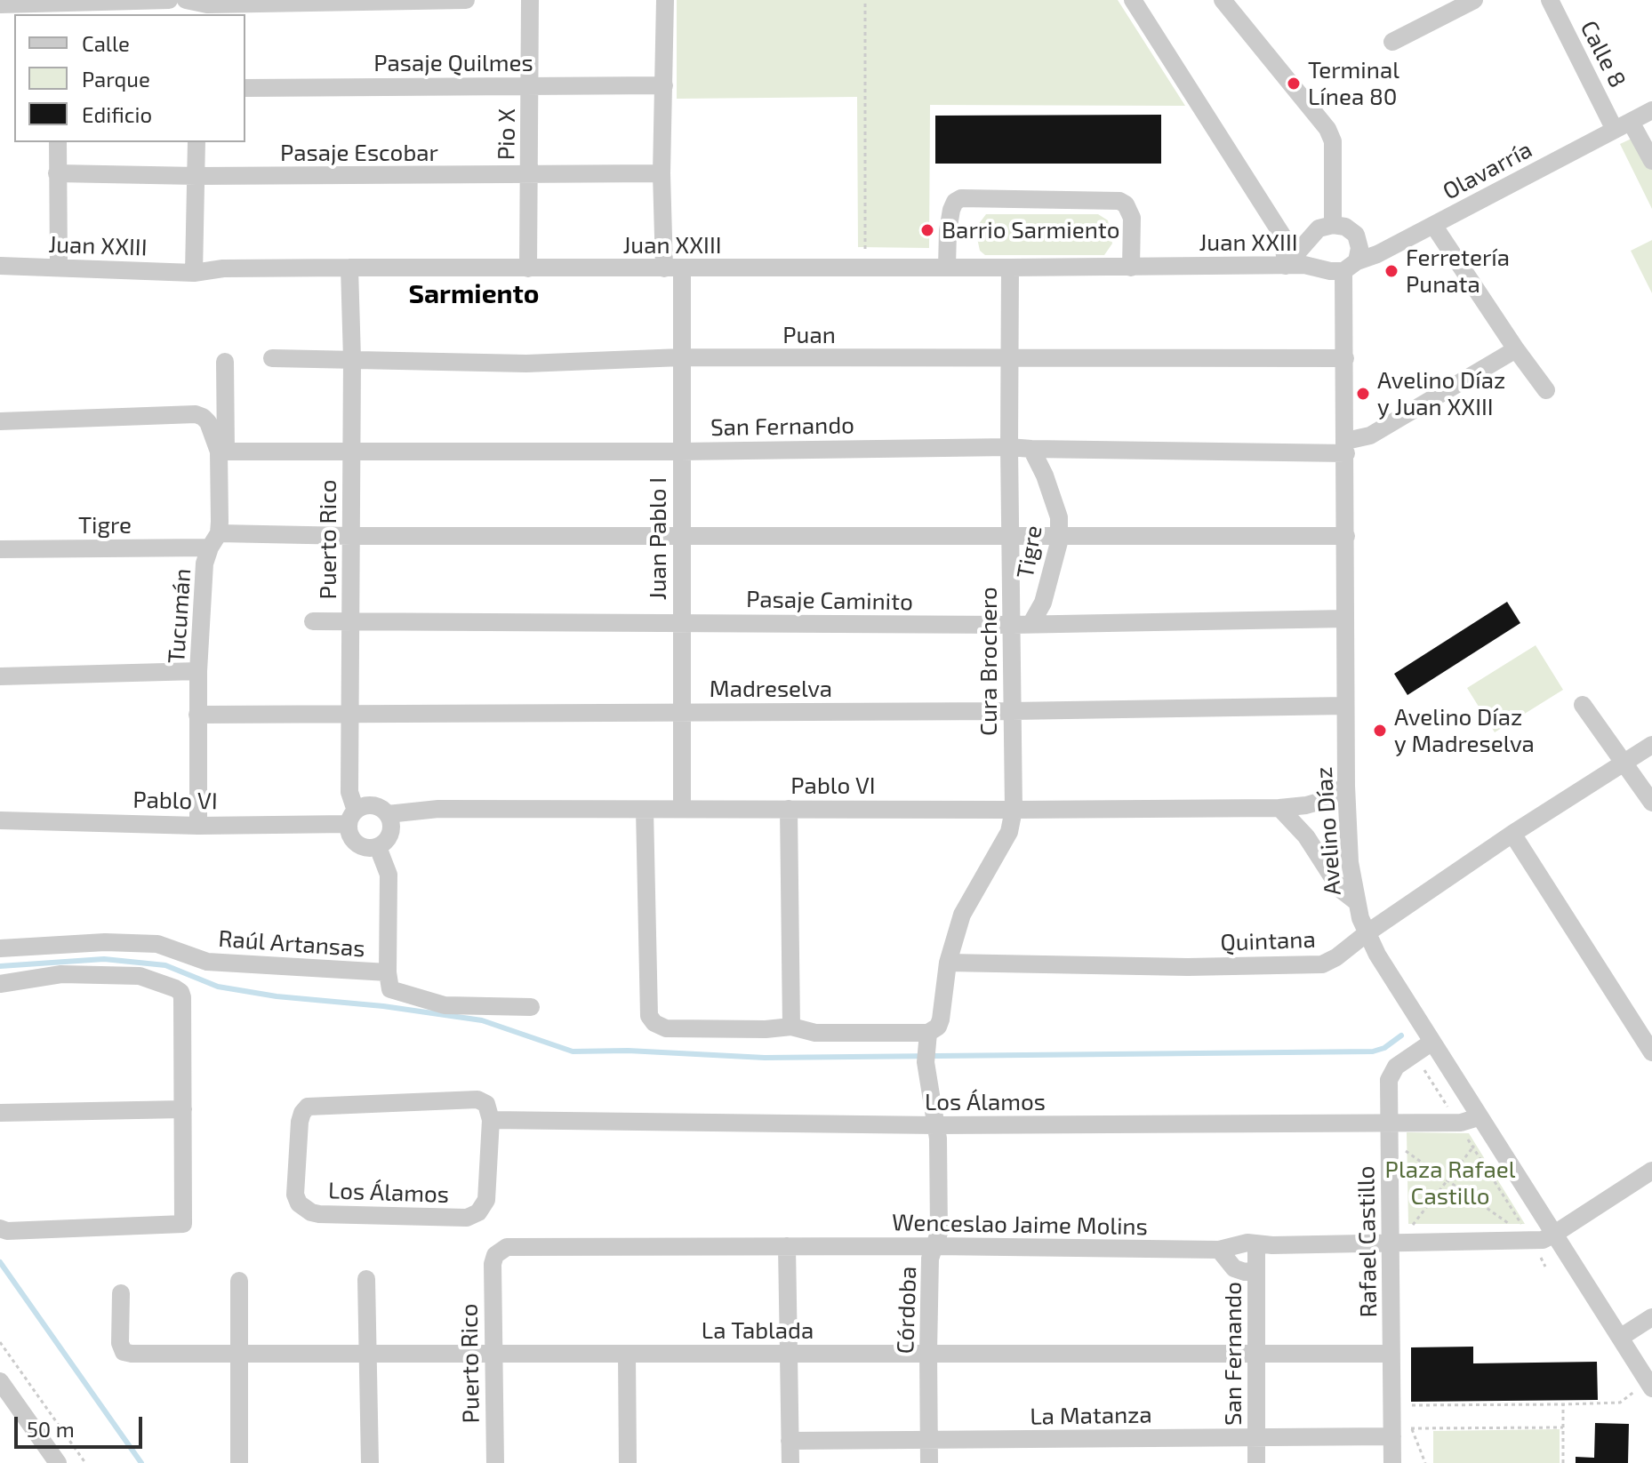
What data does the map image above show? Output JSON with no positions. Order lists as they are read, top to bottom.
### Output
{
  "streets": {
    "street": [
      "Calle 8",
      "Pasaje Quilmes",
      "Pio X",
      "Pasaje Escobar",
      "Olavarría",
      "Juan XXIII",
      "Puan",
      "San Fernando",
      "Tigre",
      "Juan Pablo I",
      "Puerto Rico",
      "Pasaje Caminito",
      "Tucumán",
      "Cura Brochero",
      "Madreselva",
      "Pablo VI",
      "Avelino Díaz",
      "Quintana",
      "Raúl Artansas",
      "Los Álamos",
      "Wenceslao Jaime Molins",
      "Rafael Castillo",
      "Córdoba",
      "La Tablada",
      "La Matanza"
    ]
  },
  "crossings": [
    ["Calle 8", "Olavarría"],
    ["Pasaje Quilmes", "Pio X"],
    ["Pasaje Quilmes", "Juan Pablo I"],
    ["Pio X", "Pasaje Escobar"],
    ["Pio X", "Juan XXIII"],
    ["Pasaje Escobar", "Juan Pablo I"],
    ["Olavarría", "Juan XXIII"],
    ["Olavarría", "Avelino Díaz"],
    ["Juan XXIII", "Juan Pablo I"],
    ["Juan XXIII", "Puerto Rico"],
    ["Juan XXIII", "Cura Brochero"],
    ["Juan XXIII", "Avelino Díaz"],
    ["Puan", "Juan Pablo I"],
    ["Puan", "Puerto Rico"],
    ["Puan", "Cura Brochero"],
    ["Puan", "Avelino Díaz"],
    ["San Fernando", "Tigre"],
    ["San Fernando", "Juan Pablo I"],
    ["San Fernando", "Puerto Rico"],
    ["San Fernando", "Tucumán"],
    ["San Fernando", "Cura Brochero"],
    ["San Fernando", "Avelino Díaz"],
    ["San Fernando", "Wenceslao Jaime Molins"],
    ["San Fernando", "La Tablada"],
    ["San Fernando", "La Matanza"],
    ["Tigre", "Juan Pablo I"],
    ["Tigre", "Puerto Rico"],
    ["Tigre", "Pasaje Caminito"],
    ["Tigre", "Tucumán"],
    ["Tigre", "Cura Brochero"],
    ["Tigre", "Avelino Díaz"],
    ["Juan Pablo I", "Pasaje Caminito"],
    ["Juan Pablo I", "Madreselva"],
    ["Juan Pablo I", "Pablo VI"],
    ["Puerto Rico", "Pasaje Caminito"],
    ["Puerto Rico", "Madreselva"],
    ["Puerto Rico", "Pablo VI"],
    ["Puerto Rico", "Raúl Artansas"],
    ["Puerto Rico", "Wenceslao Jaime Molins"],
    ["Puerto Rico", "La Tablada"],
    ["Pasaje Caminito", "Cura Brochero"],
    ["Pasaje Caminito", "Avelino Díaz"],
    ["Tucumán", "Madreselva"],
    ["Tucumán", "Pablo VI"],
    ["Cura Brochero", "Madreselva"],
    ["Cura Brochero", "Pablo VI"],
    ["Cura Brochero", "Quintana"],
    ["Cura Brochero", "Córdoba"],
    ["Madreselva", "Avelino Díaz"],
    ["Pablo VI", "Avelino Díaz"],
    ["Pablo VI", "Raúl Artansas"],
    ["Avelino Díaz", "Quintana"],
    ["Avelino Díaz", "Los Álamos"],
    ["Avelino Díaz", "Wenceslao Jaime Molins"],
    ["Avelino Díaz", "Rafael Castillo"],
    ["Los Álamos", "Rafael Castillo"],
    ["Los Álamos", "Córdoba"],
    ["Wenceslao Jaime Molins", "Rafael Castillo"],
    ["Wenceslao Jaime Molins", "Córdoba"],
    ["Rafael Castillo", "La Tablada"],
    ["Rafael Castillo", "La Matanza"],
    ["Córdoba", "La Tablada"],
    ["Córdoba", "La Matanza"]
  ],
  "districts": ["Sarmiento"],
  "parks": ["Plaza Rafael Castillo"],
  "places": [
    "Terminal Línea 80",
    "Barrio Sarmiento",
    "Ferretería Punata",
    "Avelino Díaz y Juan XXIII",
    "Avelino Díaz y Madreselva"
  ],
  "legend": ["Calle", "Parque", "Edificio"],
  "scale_bar": "50 m"
}
